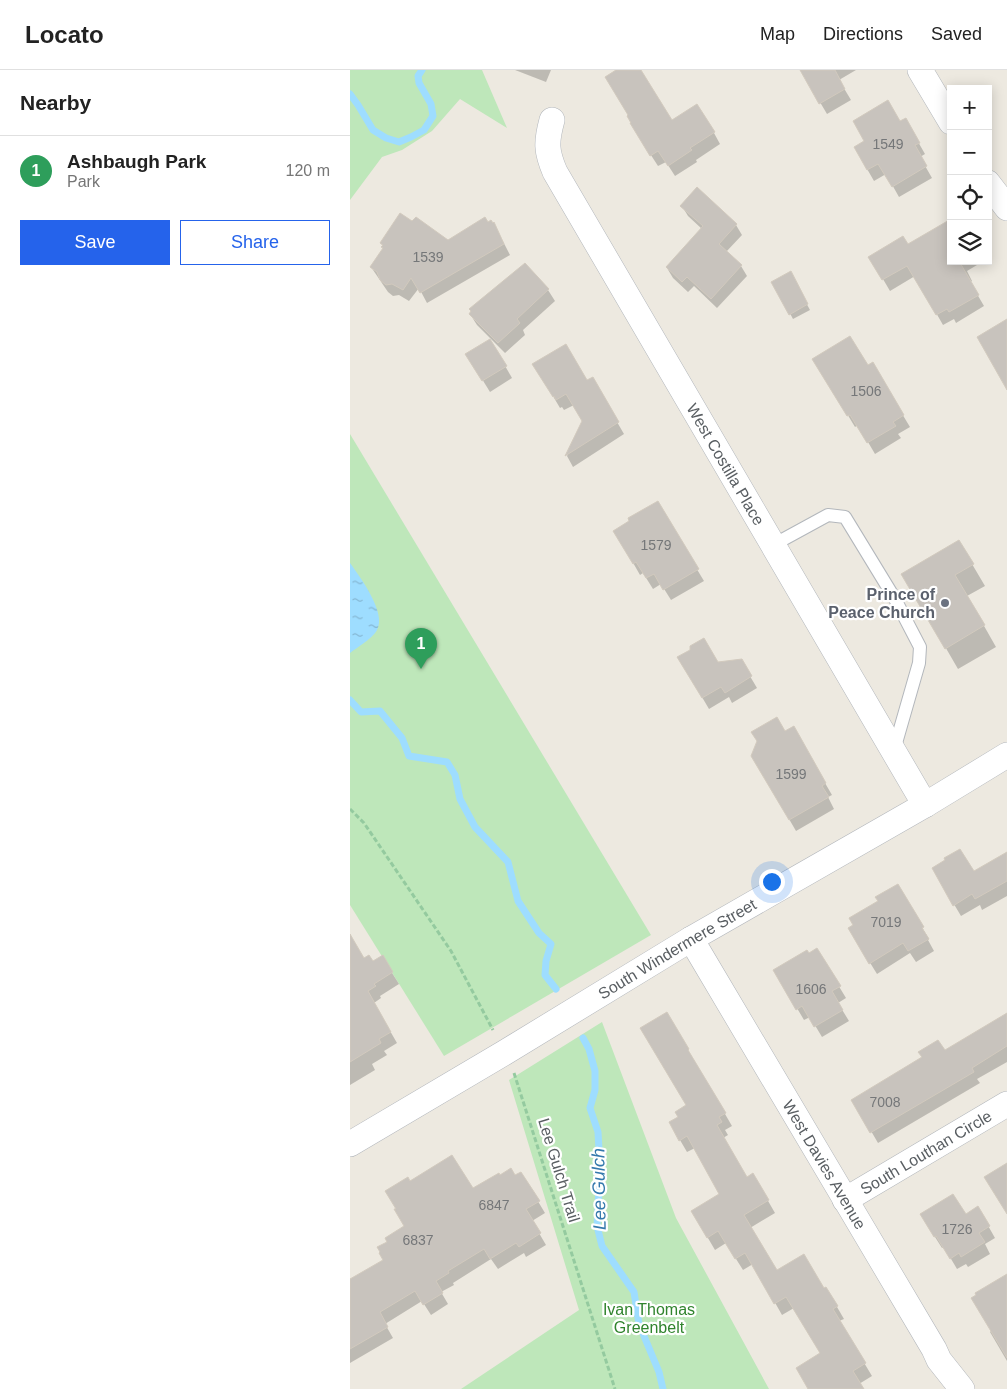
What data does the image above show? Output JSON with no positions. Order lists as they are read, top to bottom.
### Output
{
  "streets": {
    "street": [
      "West Costilla Place",
      "South Windermere Street",
      "South Louthan Circle",
      "West Davies Avenue"
    ],
    "path": ["Lee Gulch Trail"]
  },
  "crossings": [
    ["West Costilla Place", "South Windermere Street"],
    ["South Windermere Street", "West Davies Avenue"],
    ["South Louthan Circle", "West Davies Avenue"]
  ],
  "water": ["Lee Gulch"],
  "parks": ["Ivan Thomas Greenbelt"],
  "places": ["Prince of Peace Church"],
  "house_numbers": [
    "1549",
    "1539",
    "1506",
    "1579",
    "1599",
    "7019",
    "1606",
    "7008",
    "6847",
    "1726",
    "6837"
  ],
  "page": {
    "header": "Locato",
    "nav": ["Map", "Directions", "Saved"],
    "heading": "Nearby",
    "map_buttons": ["+", "−"],
    "list": [
      {
        "mark": "1",
        "name": "Ashbaugh Park",
        "note": "Park",
        "value": "120 m"
      }
    ],
    "buttons": ["Save", "Share"],
    "pins": "1"
  }
}
